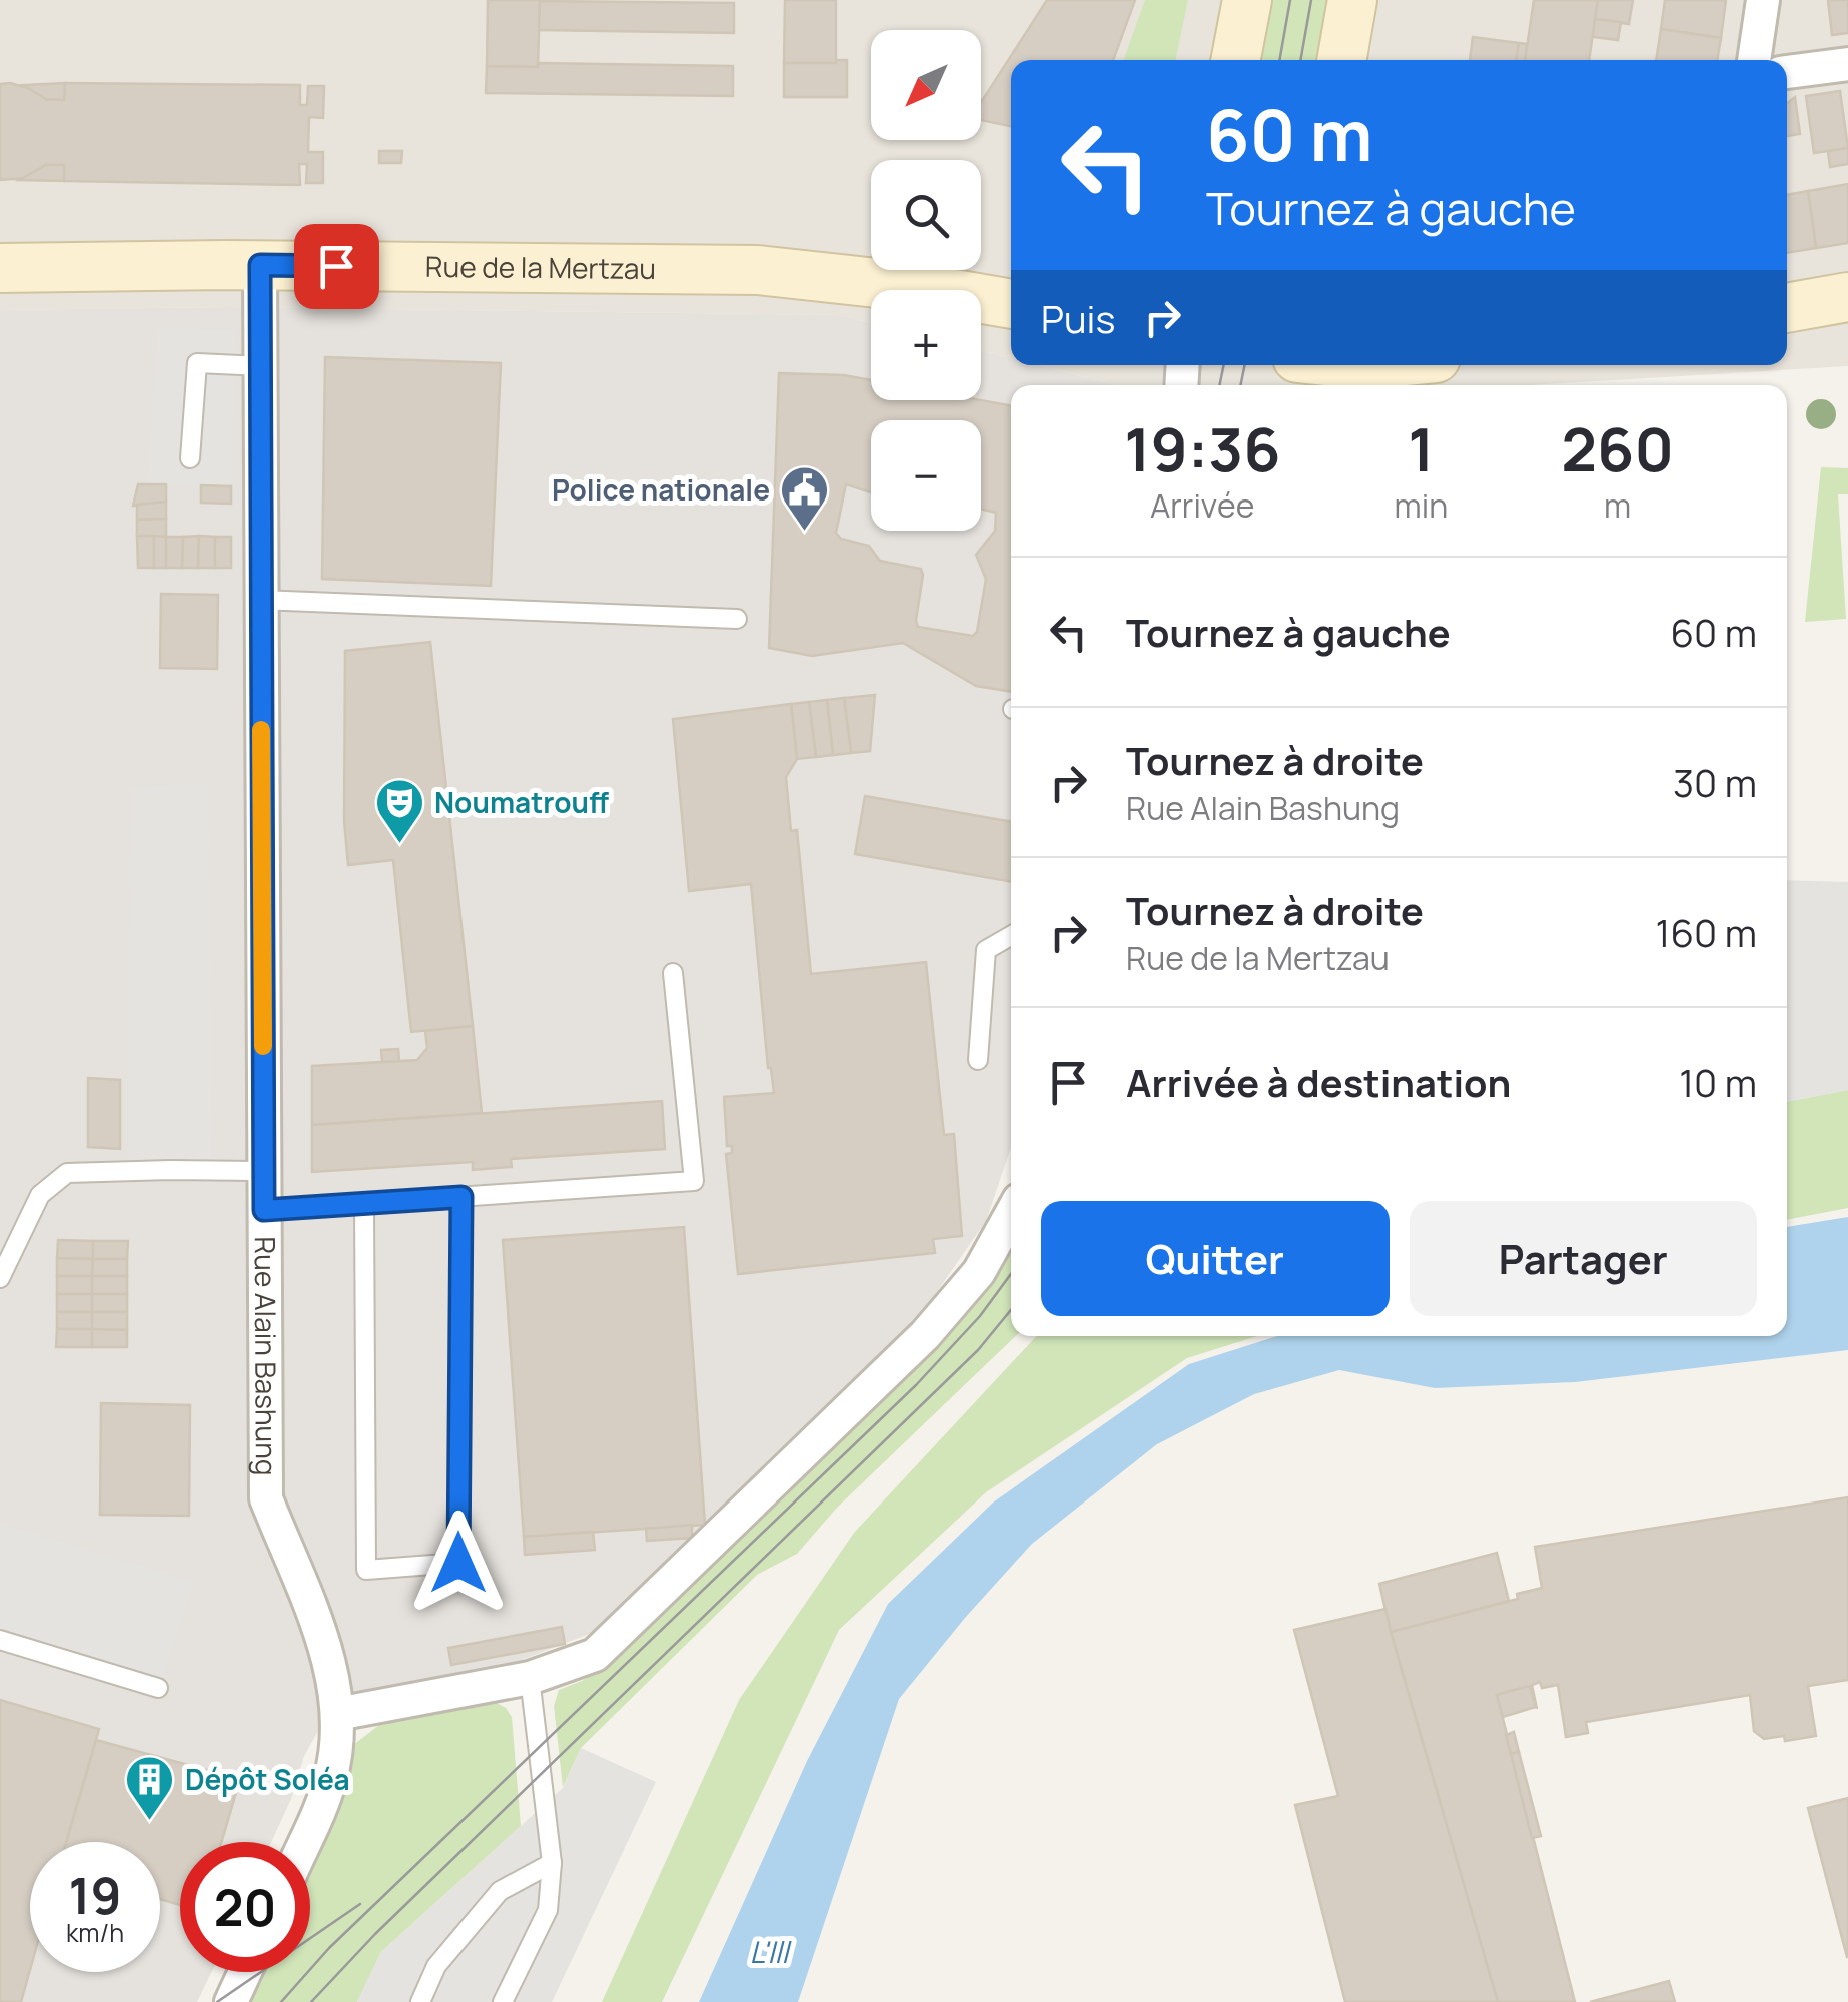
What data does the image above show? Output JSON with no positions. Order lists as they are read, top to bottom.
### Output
{
  "streets": {
    "main road": ["Rue de la Mertzau"],
    "street": ["Rue Alain Bashung"]
  },
  "crossings": [
    ["Rue de la Mertzau", "Rue Alain Bashung"]
  ],
  "water": ["L'Ill"],
  "places": {
    "public building": ["Police nationale"],
    "theatre": ["Noumatrouff"],
    "building": ["Dépôt Soléa"]
  },
  "north": "bottom left",
  "page": {
    "map_buttons": ["+", "−"],
    "turn": ["60 m", "Tournez à gauche"],
    "then": "Puis",
    "eta": [
      "19:36",
      "Arrivée",
      "1",
      "min",
      "260",
      "m"
    ],
    "list": [
      {
        "name": "Tournez à gauche",
        "value": "60 m"
      },
      {
        "name": "Tournez à droite",
        "note": "Rue Alain Bashung",
        "value": "30 m"
      },
      {
        "name": "Tournez à droite",
        "note": "Rue de la Mertzau",
        "value": "160 m"
      },
      {
        "name": "Arrivée à destination",
        "value": "10 m"
      }
    ],
    "buttons": ["Quitter", "Partager"],
    "speed": "19 km/h",
    "limit": "20"
  }
}
